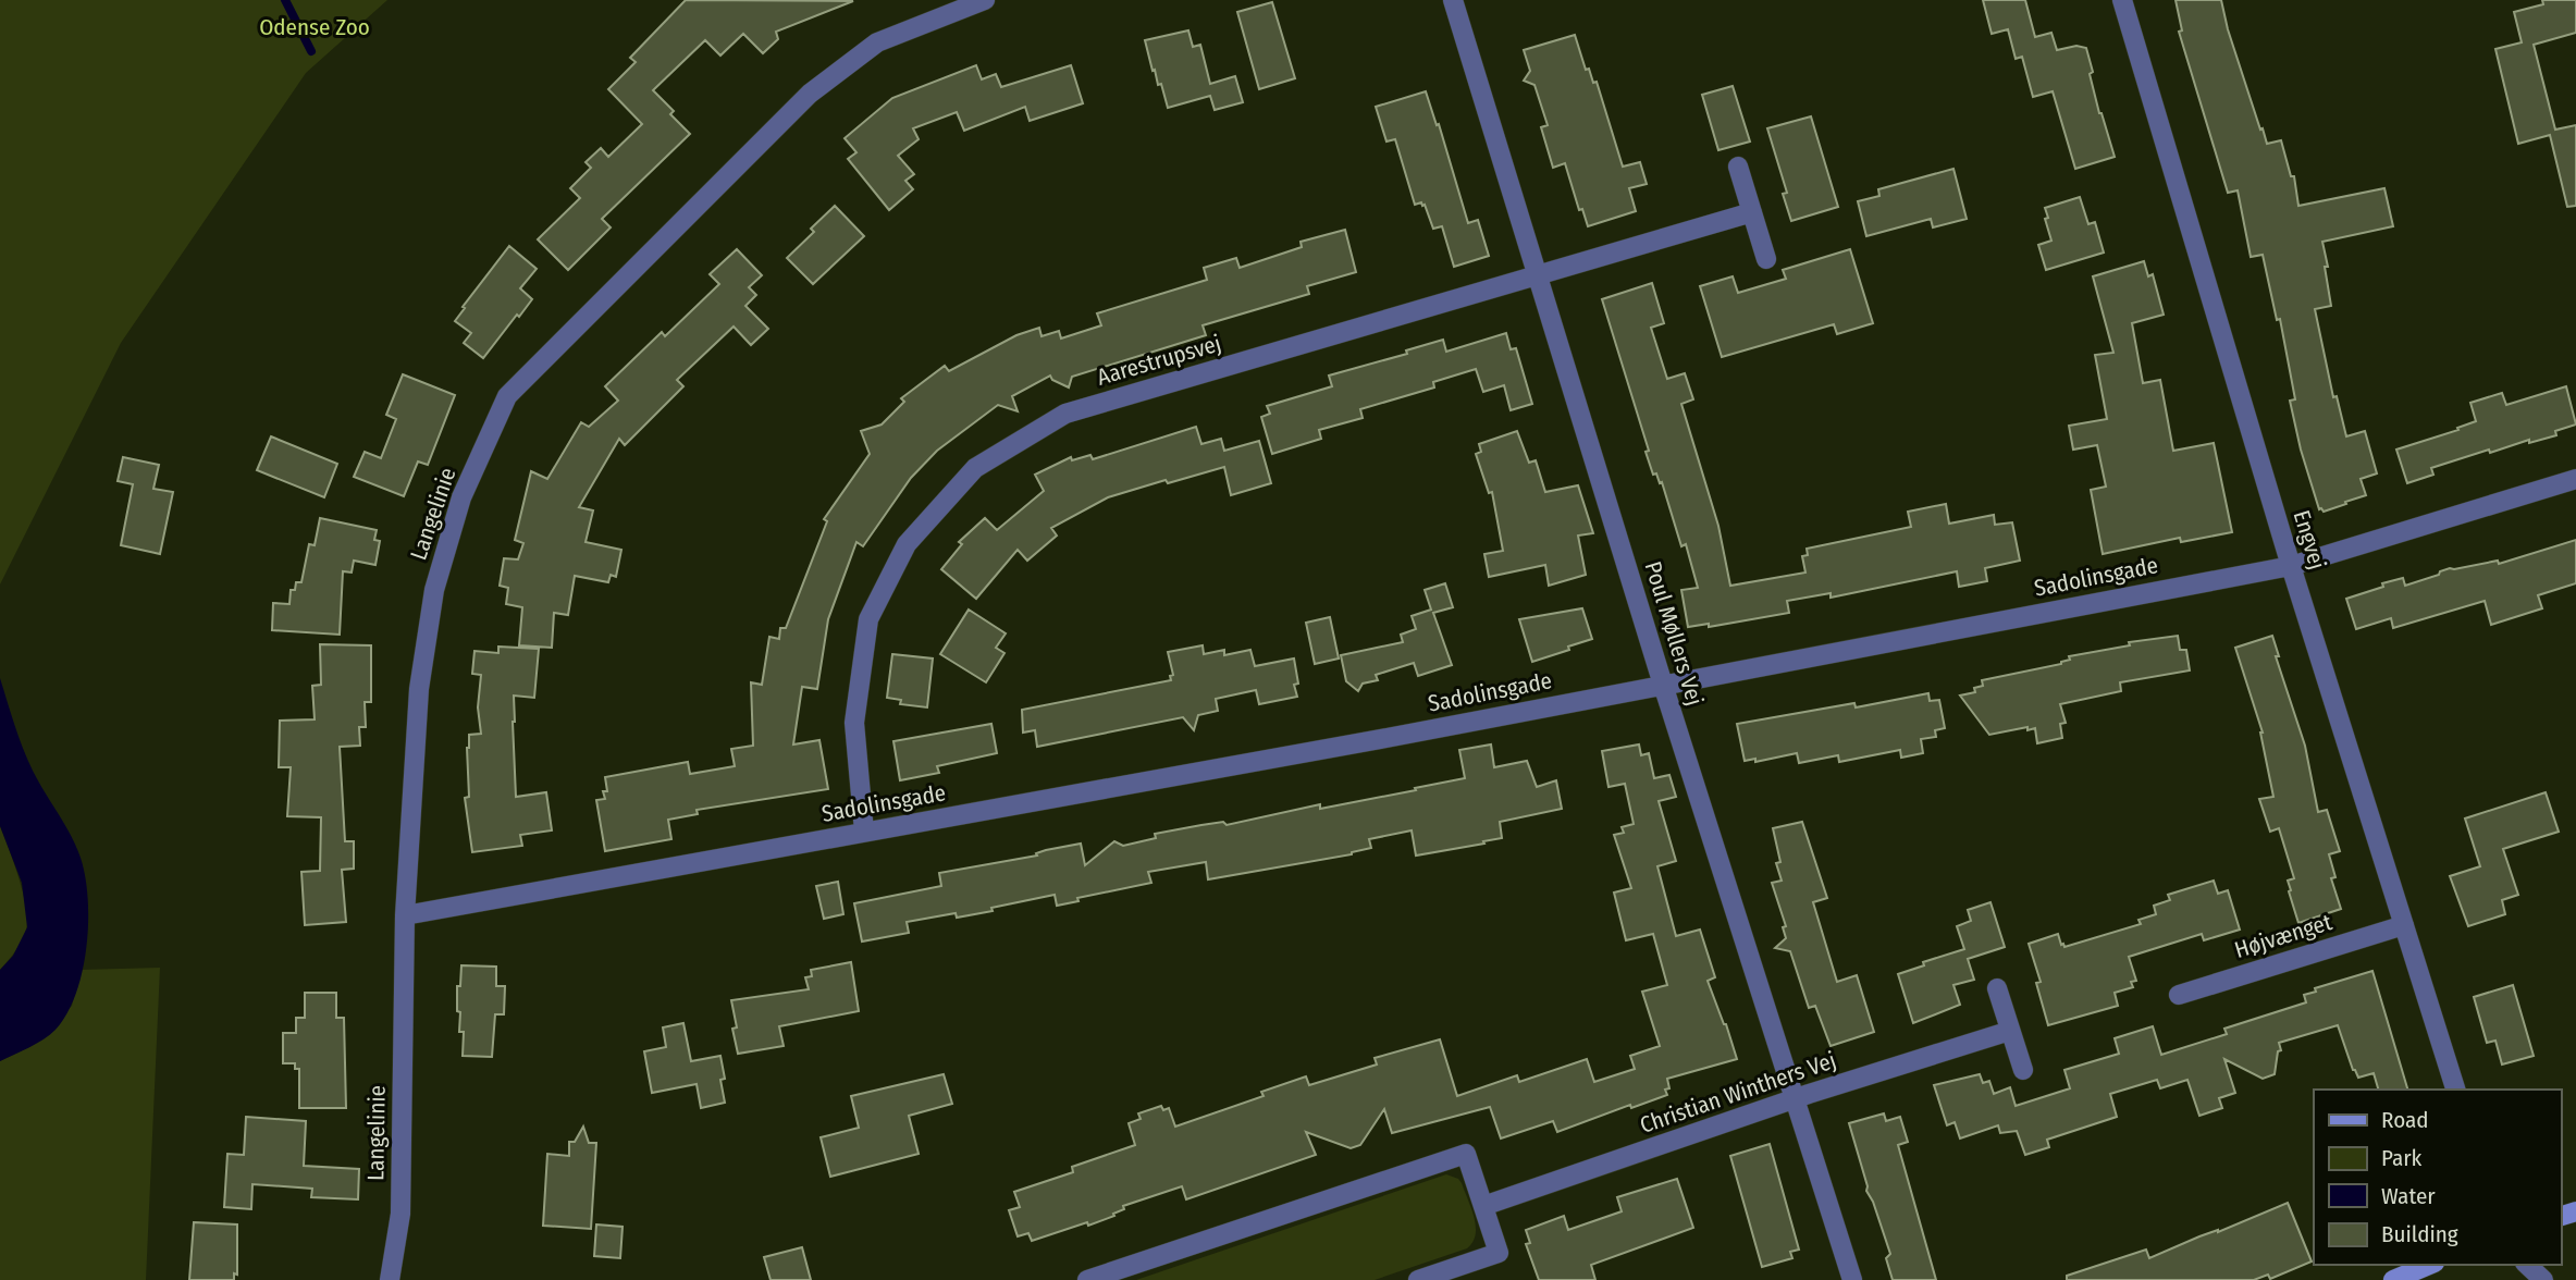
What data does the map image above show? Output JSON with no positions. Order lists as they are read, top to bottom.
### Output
{
  "streets": {
    "street": [
      "Aarestrupsvej",
      "Langelinie",
      "Engvej",
      "Sadolinsgade",
      "Poul Møllers Vej",
      "Højvænget",
      "Christian Winthers Vej"
    ]
  },
  "crossings": [
    ["Aarestrupsvej", "Sadolinsgade"],
    ["Aarestrupsvej", "Poul Møllers Vej"],
    ["Langelinie", "Sadolinsgade"],
    ["Engvej", "Sadolinsgade"],
    ["Engvej", "Højvænget"],
    ["Sadolinsgade", "Poul Møllers Vej"],
    ["Poul Møllers Vej", "Christian Winthers Vej"]
  ],
  "parks": ["Odense Zoo"],
  "legend": [
    "Road",
    "Park",
    "Water",
    "Building"
  ]
}
